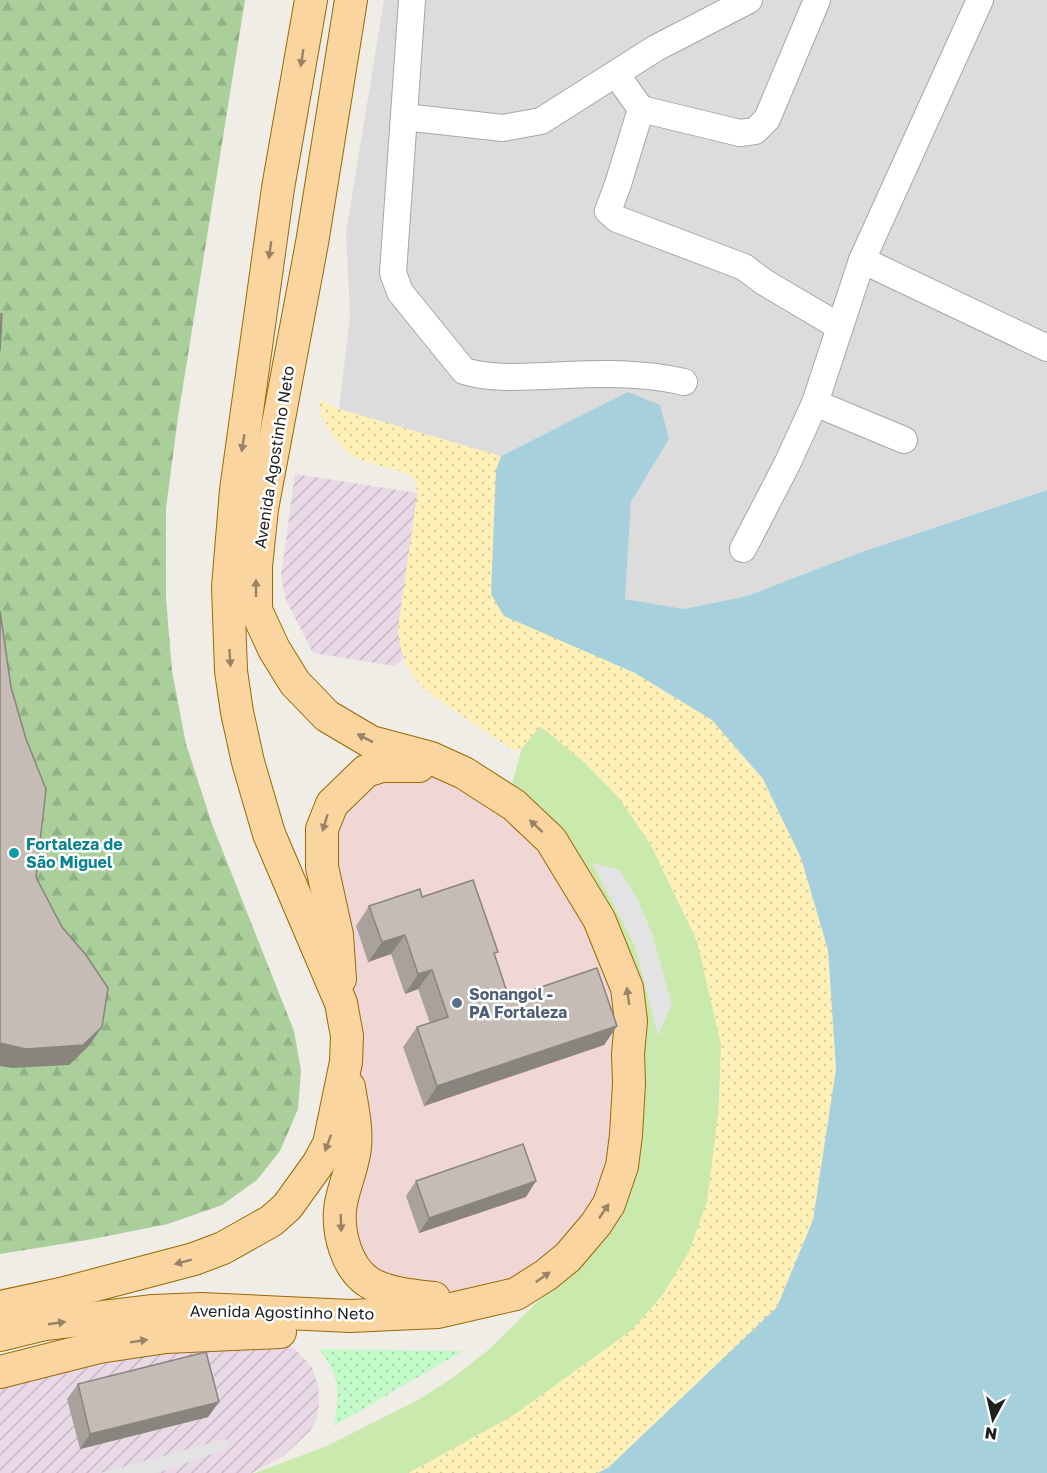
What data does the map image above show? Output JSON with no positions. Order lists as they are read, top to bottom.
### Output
{
  "streets": {
    "main road": ["Avenida Agostinho Neto"]
  },
  "places": ["Fortaleza de São Miguel", "Sonangol - PA Fortaleza"],
  "north": "bottom"
}
